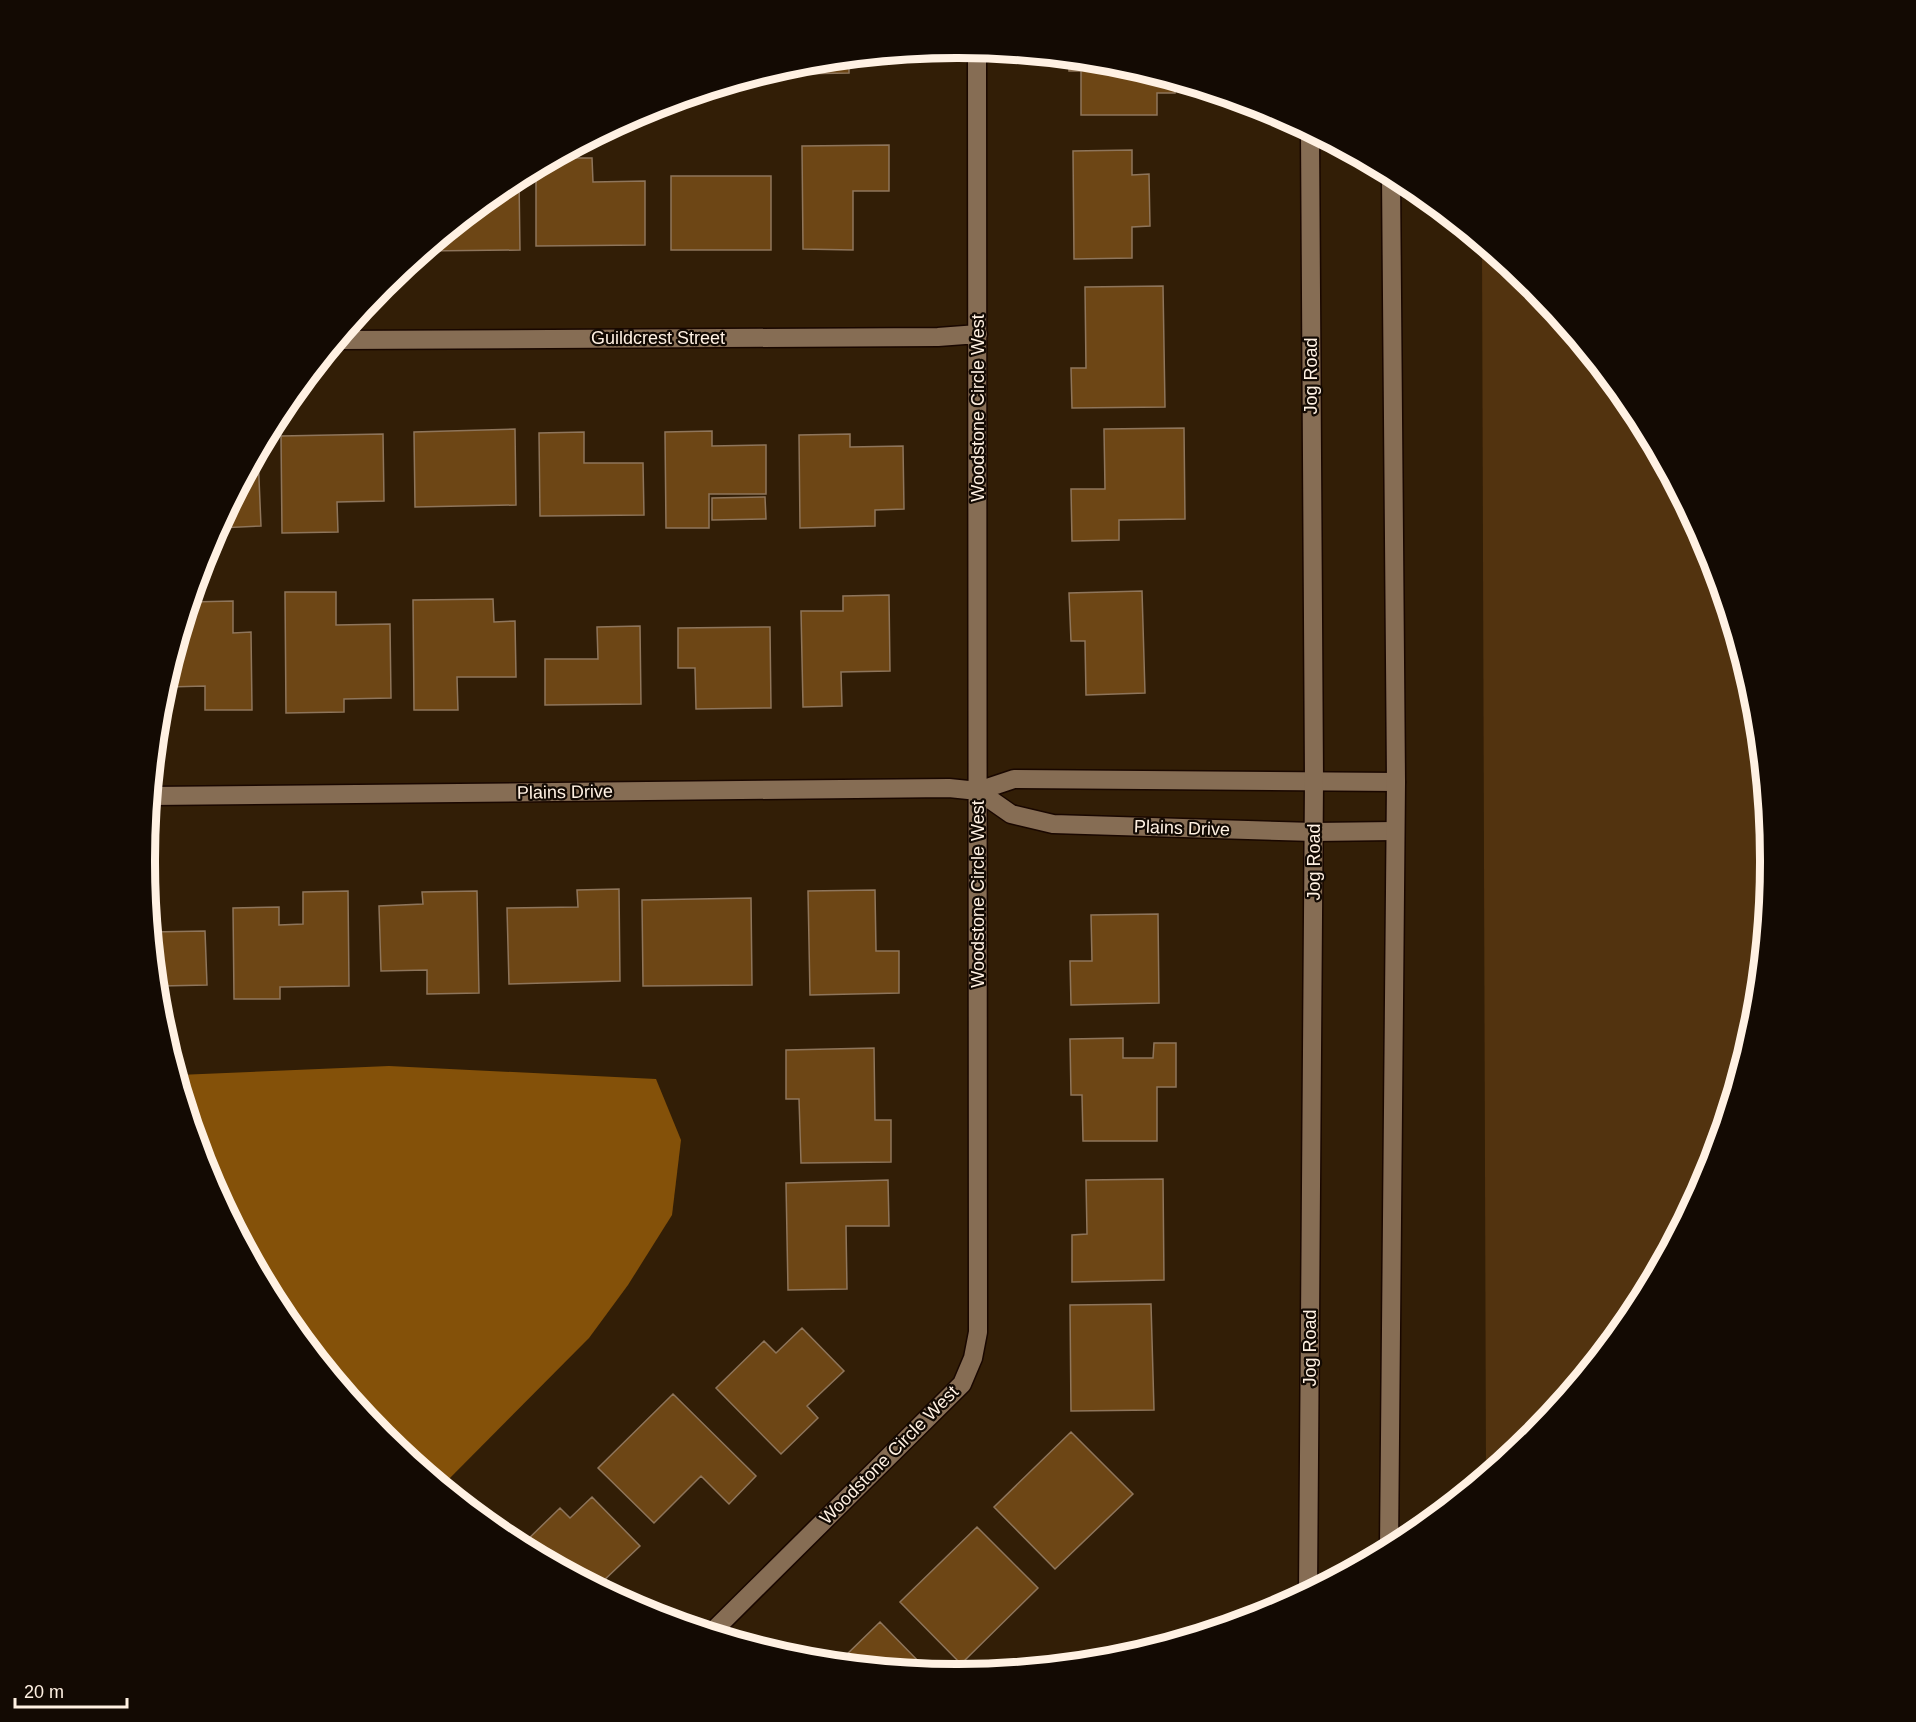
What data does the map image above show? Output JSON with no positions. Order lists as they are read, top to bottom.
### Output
{
  "streets": {
    "street": [
      "Guildcrest Street",
      "Jog Road",
      "Woodstone Circle West",
      "Plains Drive"
    ]
  },
  "crossings": [
    ["Guildcrest Street", "Woodstone Circle West"],
    ["Jog Road", "Plains Drive"],
    ["Woodstone Circle West", "Plains Drive"]
  ],
  "scale_bar": "20 m"
}
